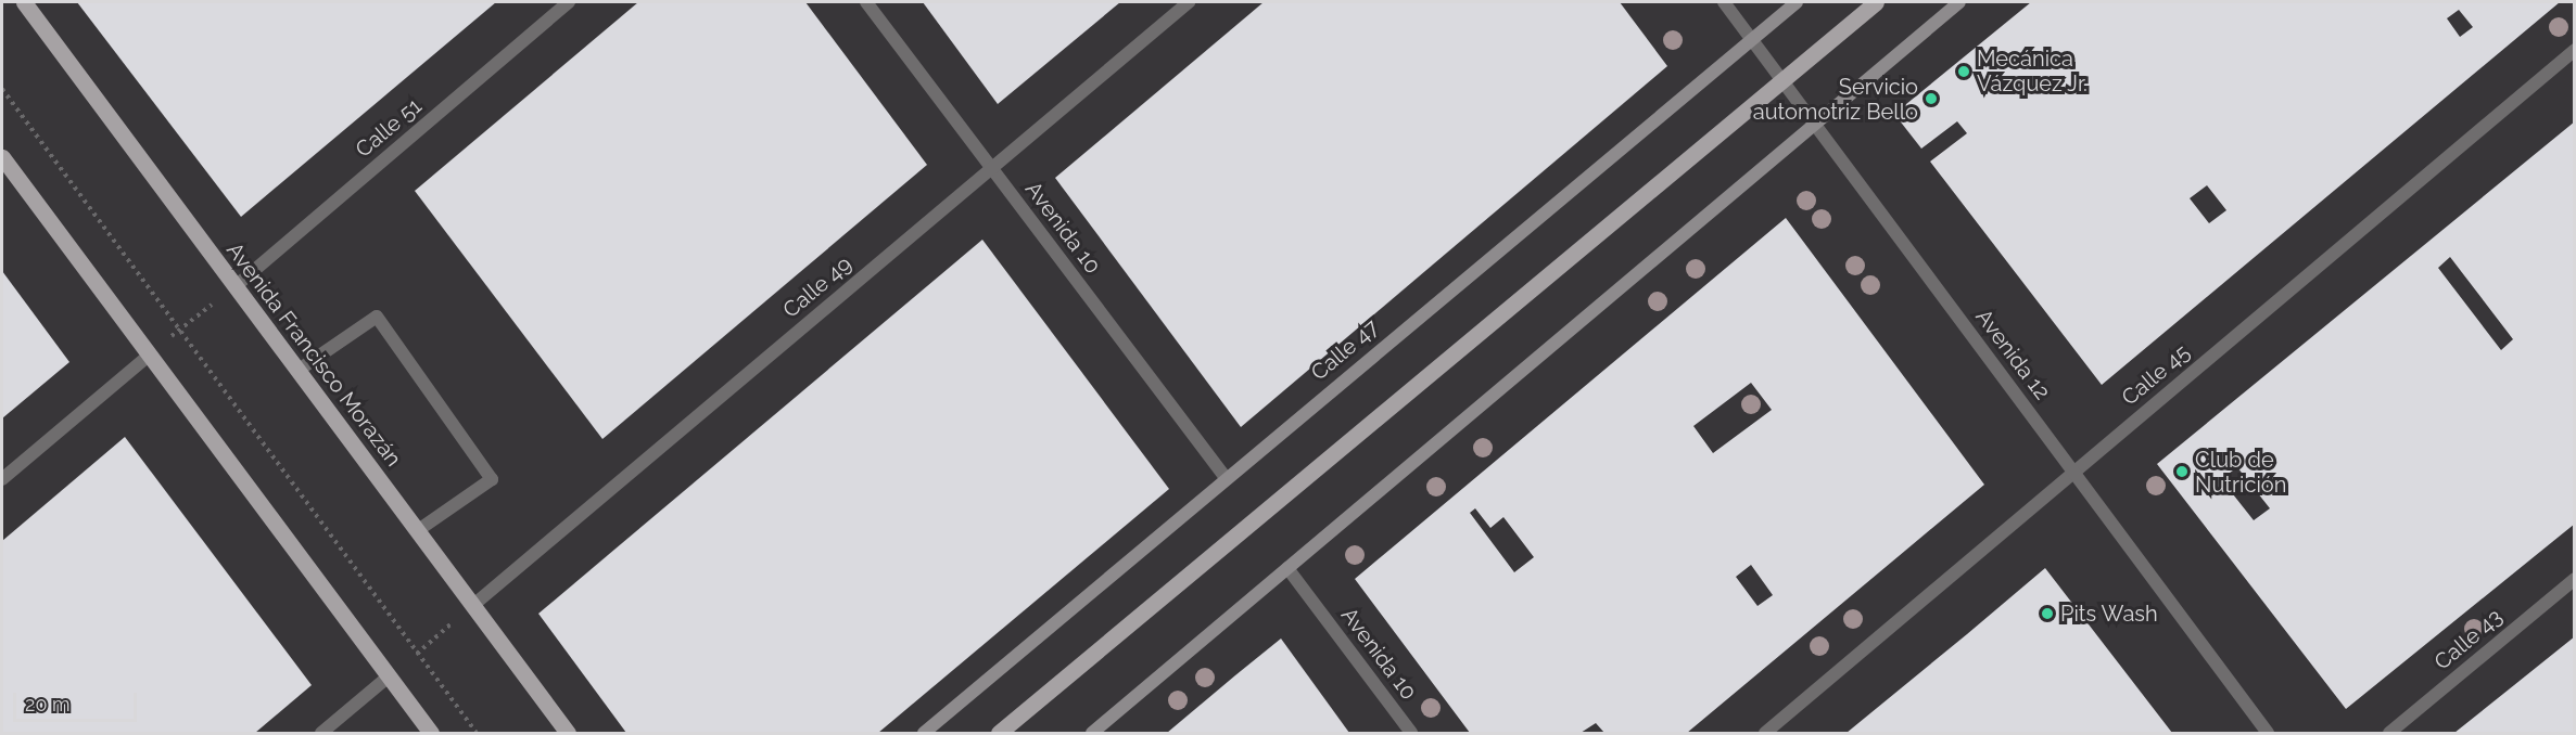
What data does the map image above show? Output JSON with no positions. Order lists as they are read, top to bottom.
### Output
{
  "streets": {
    "main road": ["Calle 47", "Avenida Francisco Morazán"],
    "street": [
      "Calle 51",
      "Avenida 10",
      "Calle 49",
      "Avenida 12",
      "Calle 45",
      "Calle 43"
    ]
  },
  "crossings": [
    ["Calle 51", "Avenida Francisco Morazán"],
    ["Avenida 10", "Calle 49"],
    ["Avenida 10", "Calle 47"],
    ["Calle 49", "Avenida Francisco Morazán"],
    ["Calle 47", "Avenida 12"],
    ["Avenida 12", "Calle 45"]
  ],
  "places": [
    "Mecánica Vázquez Jr.",
    "Servicio automotriz Bello",
    "Club de Nutrición",
    "Pits Wash"
  ],
  "scale_bar": "20 m"
}
